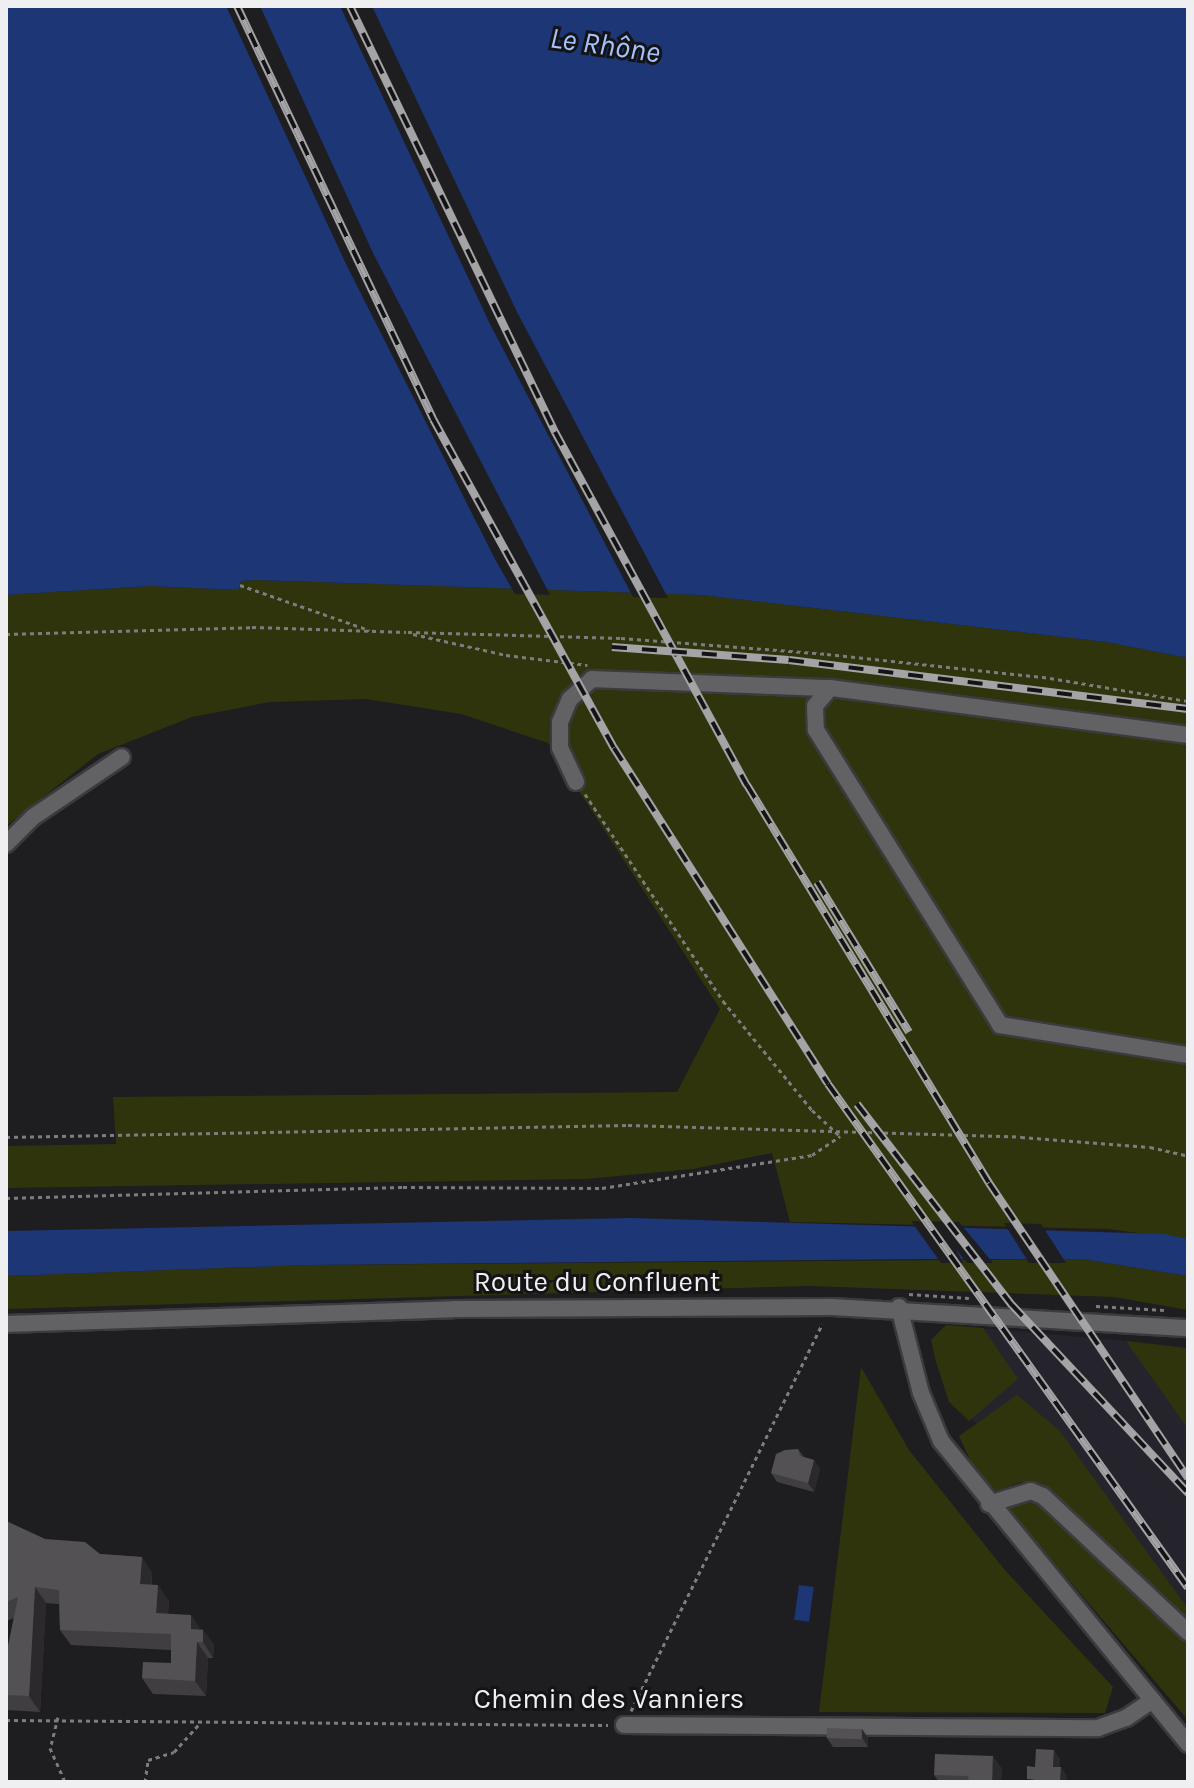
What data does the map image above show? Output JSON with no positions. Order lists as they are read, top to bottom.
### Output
{
  "streets": {
    "street": ["Route du Confluent", "Chemin des Vanniers"]
  },
  "water": ["Le Rhône"]
}
